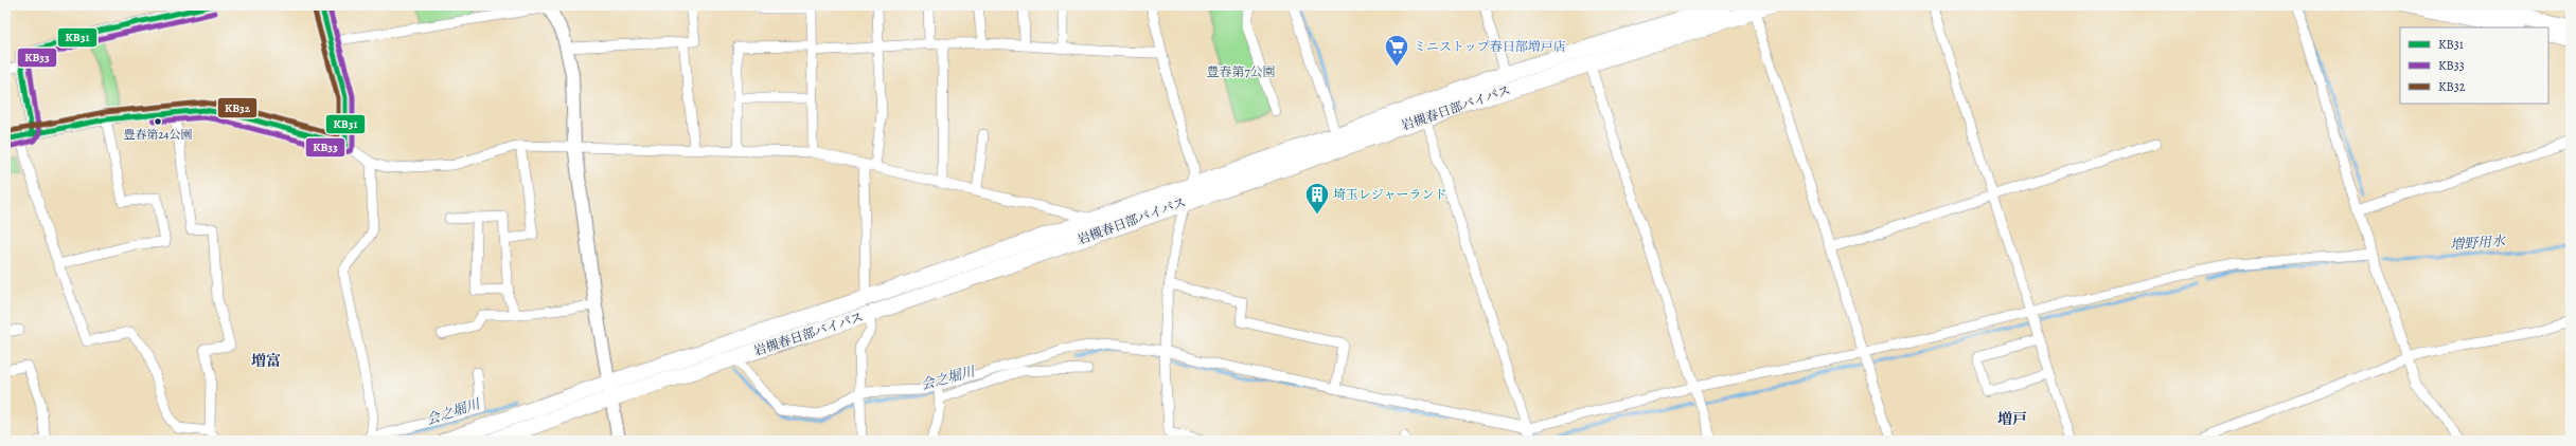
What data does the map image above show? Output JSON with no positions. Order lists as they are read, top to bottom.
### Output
{
  "streets": {
    "highway": ["岩槻春日部バイパス"]
  },
  "districts": ["増富", "増戸"],
  "water": ["増野用水", "会之堀川"],
  "parks": ["豊春第7公園"],
  "places": {
    "supermarket": ["ミニストップ春日部増戸店"],
    "other": ["豊春第24公園"],
    "building": ["埼玉レジャーランド"]
  },
  "lines": ["transit line KB31", "transit line KB33", "transit line KB32"],
  "legend": ["KB31", "KB33", "KB32"]
}
